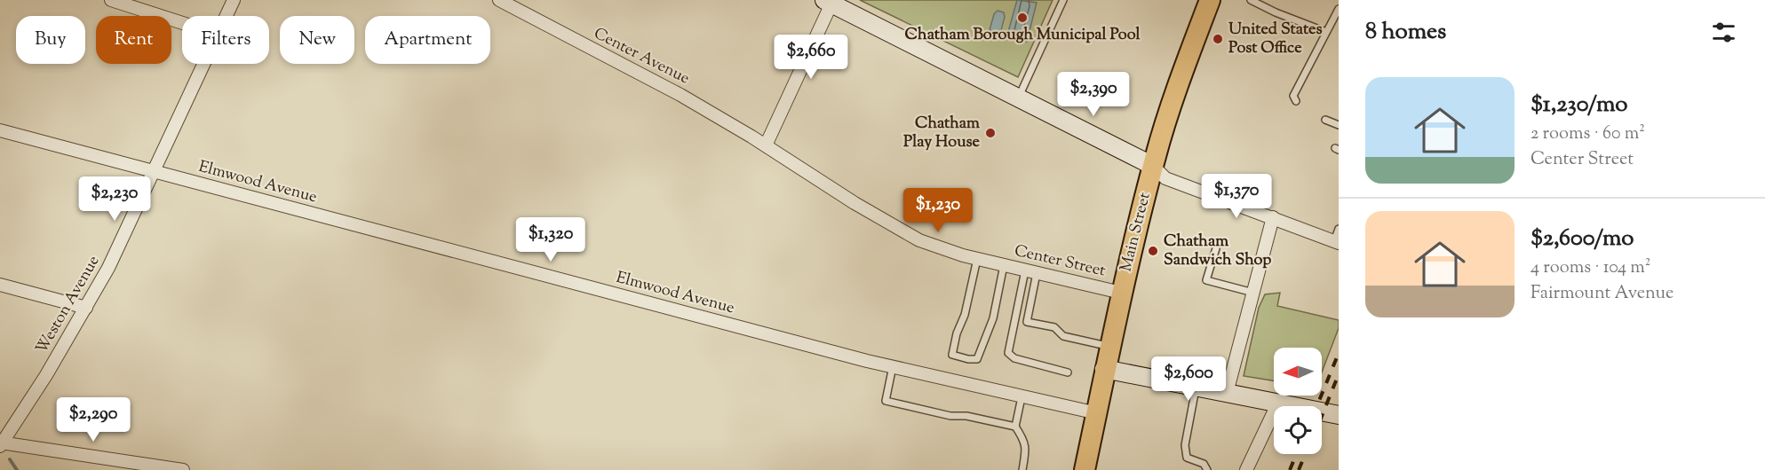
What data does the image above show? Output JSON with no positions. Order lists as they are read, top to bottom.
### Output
{
  "streets": {
    "main road": ["Main Street"],
    "street": [
      "Center Avenue",
      "Elmwood Avenue",
      "Center Street",
      "Weston Avenue"
    ]
  },
  "crossings": [
    ["Center Avenue", "Center Street"],
    ["Elmwood Avenue", "Main Street"],
    ["Elmwood Avenue", "Weston Avenue"],
    ["Main Street", "Center Street"]
  ],
  "places": [
    "Chatham Borough Municipal Pool",
    "United States Post Office",
    "Chatham Play House",
    "Chatham Sandwich Shop"
  ],
  "north": "left",
  "page": {
    "heading": "8 homes",
    "chip": [
      "Buy",
      "Rent",
      "Filters",
      "New",
      "Apartment"
    ],
    "price": [
      "$2,660",
      "$2,390",
      "$1,370",
      "$2,230",
      "$1,230",
      "$1,320",
      "$2,600",
      "$2,290"
    ],
    "list": [
      {
        "name": "$1,230/mo",
        "note": "2 rooms · 60 m² · Center Street"
      },
      {
        "name": "$2,600/mo",
        "note": "4 rooms · 104 m² · Fairmount Avenue"
      }
    ]
  }
}
